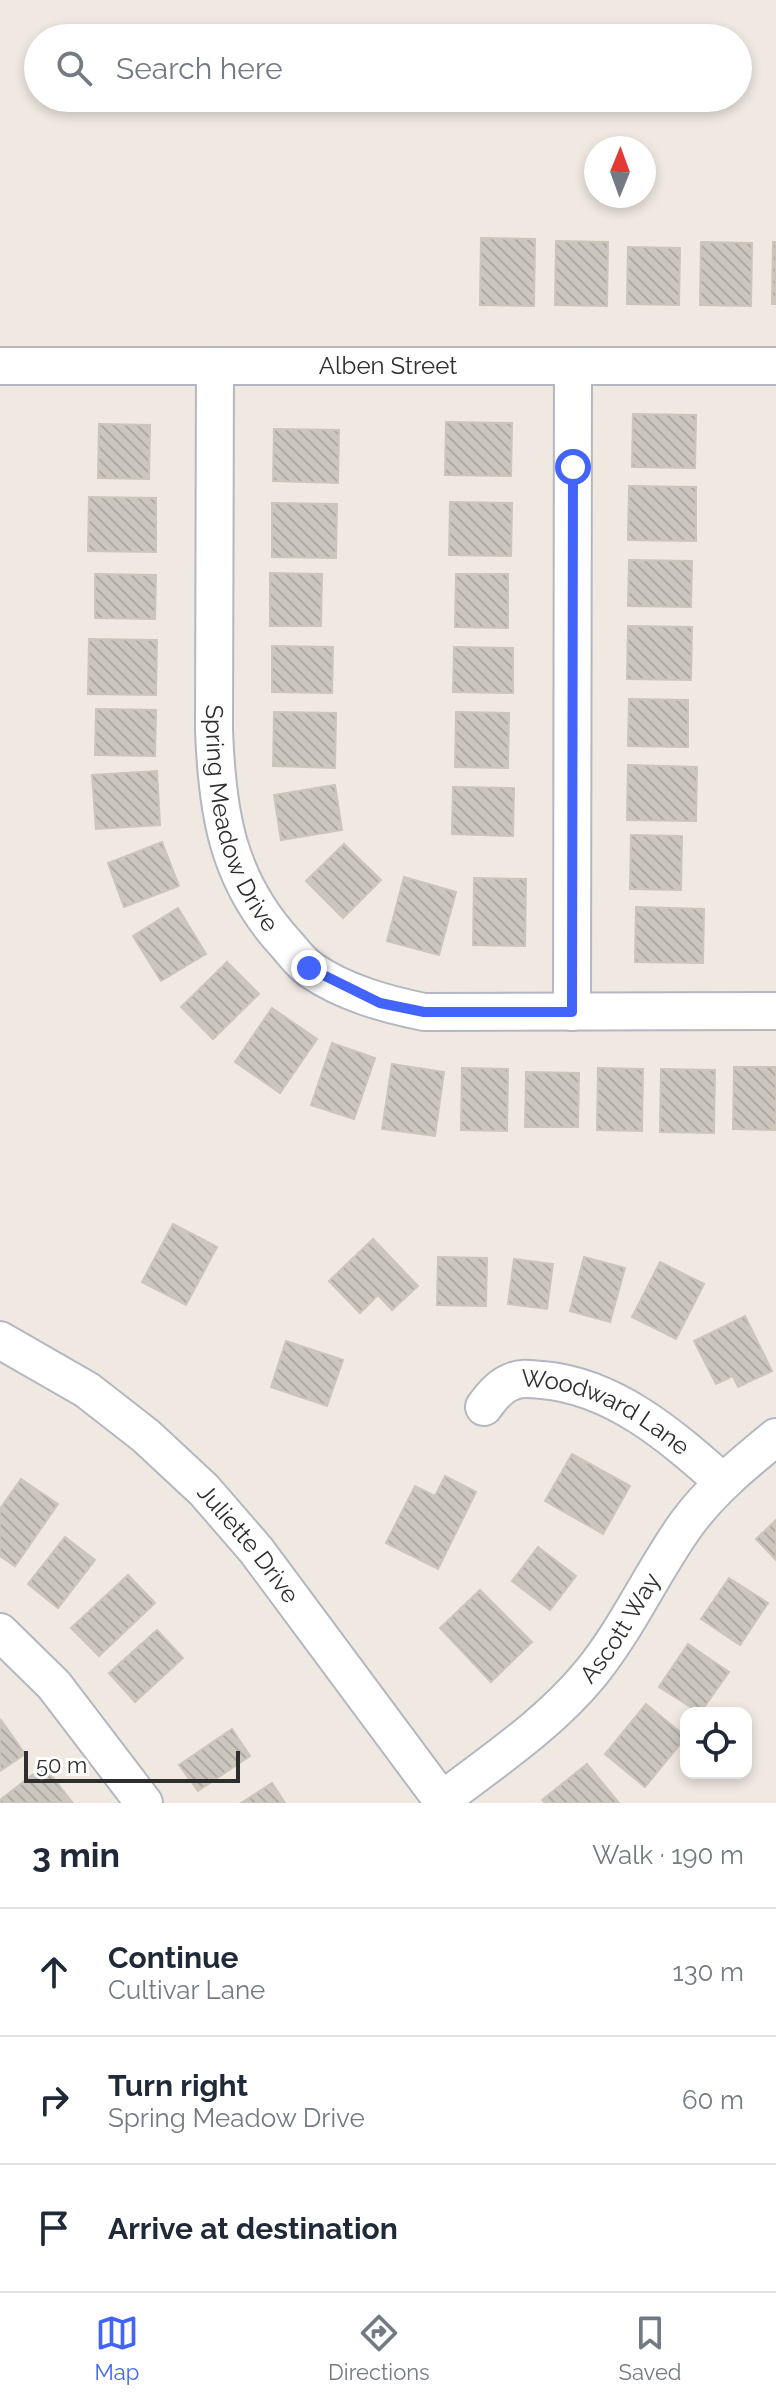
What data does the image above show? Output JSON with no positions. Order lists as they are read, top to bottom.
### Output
{
  "streets": {
    "street": [
      "Alben Street",
      "Spring Meadow Drive",
      "Woodward Lane",
      "Juliette Drive",
      "Ascott Way"
    ]
  },
  "crossings": [
    ["Alben Street", "Spring Meadow Drive"],
    ["Woodward Lane", "Ascott Way"],
    ["Juliette Drive", "Ascott Way"]
  ],
  "scale_bar": "50 m",
  "north": "top",
  "page": {
    "search": "Search here",
    "scale": "50 m",
    "heading": ["3 min", "Walk · 190 m"],
    "list": [
      ["Continue", "Cultivar Lane", "130 m"],
      ["Turn right", "Spring Meadow Drive", "60 m"],
      "Arrive at destination"
    ],
    "nav": ["Map", "Directions", "Saved"]
  }
}
